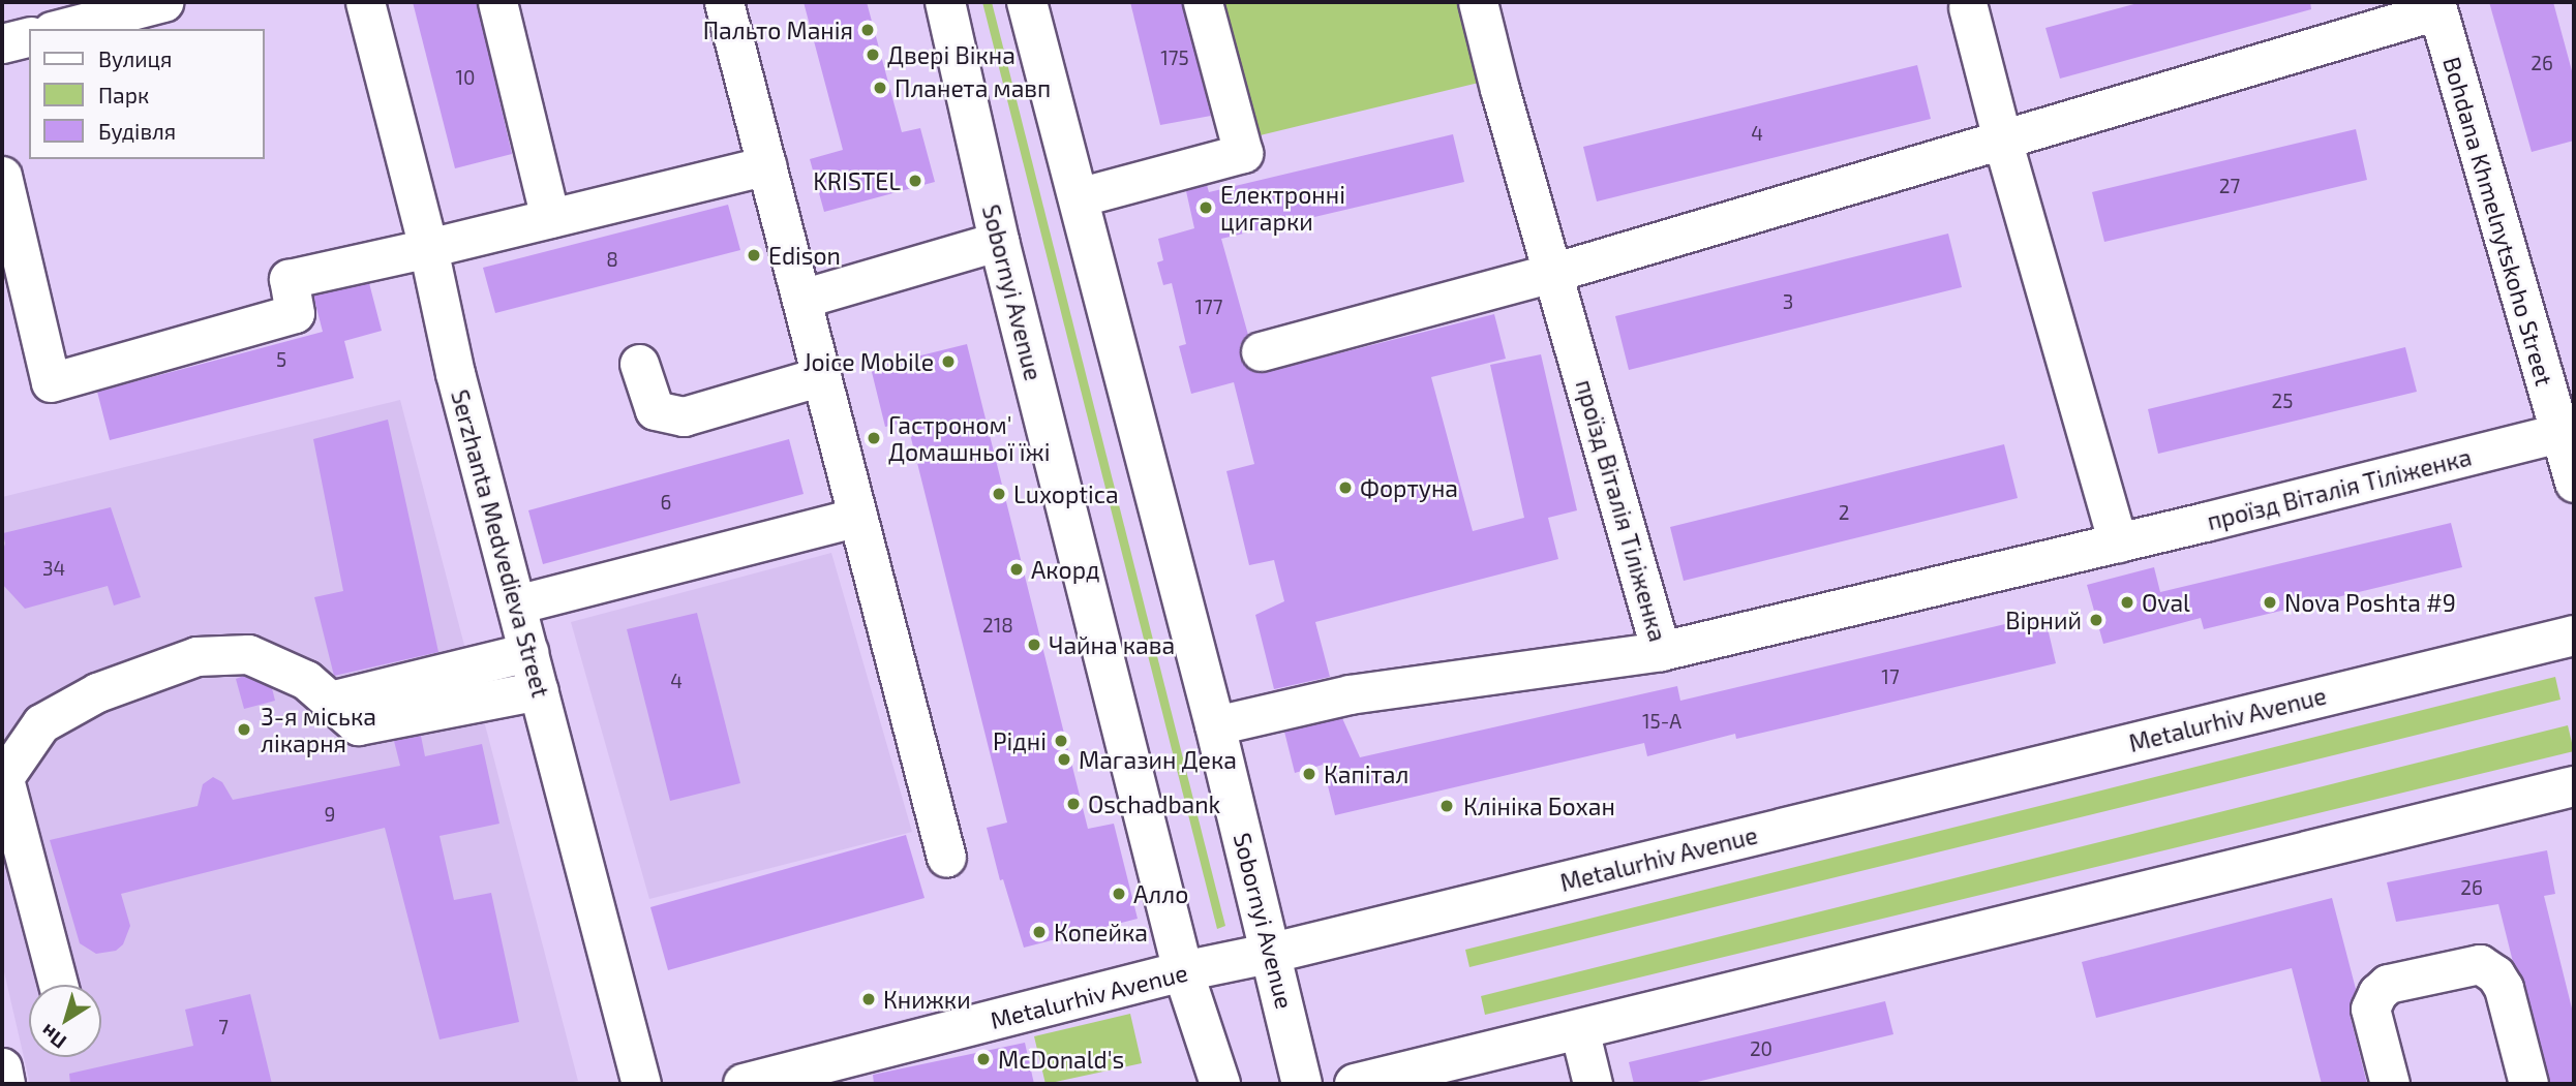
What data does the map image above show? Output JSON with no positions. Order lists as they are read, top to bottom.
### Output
{
  "streets": {
    "main road": ["Sobornyi Avenue", "Metalurhiv Avenue"],
    "street": ["Bohdana Khmelnytskoho Street", "проїзд Віталія Тіліженка", "Serzhanta Medvedieva Street"]
  },
  "crossings": [
    ["Bohdana Khmelnytskoho Street", "проїзд Віталія Тіліженка"],
    ["Sobornyi Avenue", "Metalurhiv Avenue"]
  ],
  "places": [
    "Пальто Манія",
    "Двері Вікна",
    "Планета мавп",
    "KRISTEL",
    "Електронні цигарки",
    "Edison",
    "Joice Mobile",
    "Гастроном' Домашньої їжі",
    "Фортуна",
    "Luxoptica",
    "Акорд",
    "Oval",
    "Nova Poshta #9",
    "Вірний",
    "Чайна кава",
    "3-я міська лікарня",
    "Рідні",
    "Магазин Дека",
    "Капітал",
    "Oschadbank",
    "Клініка Бохан",
    "Алло",
    "Копейка",
    "Книжки",
    "McDonald's"
  ],
  "house_numbers": [
    "175",
    "26",
    "10",
    "4",
    "27",
    "8",
    "3",
    "177",
    "5",
    "25",
    "6",
    "2",
    "34",
    "218",
    "17",
    "4",
    "15-А",
    "9",
    "26",
    "7",
    "20"
  ],
  "legend": ["Вулиця", "Парк", "Будівля"],
  "north": "bottom left"
}
